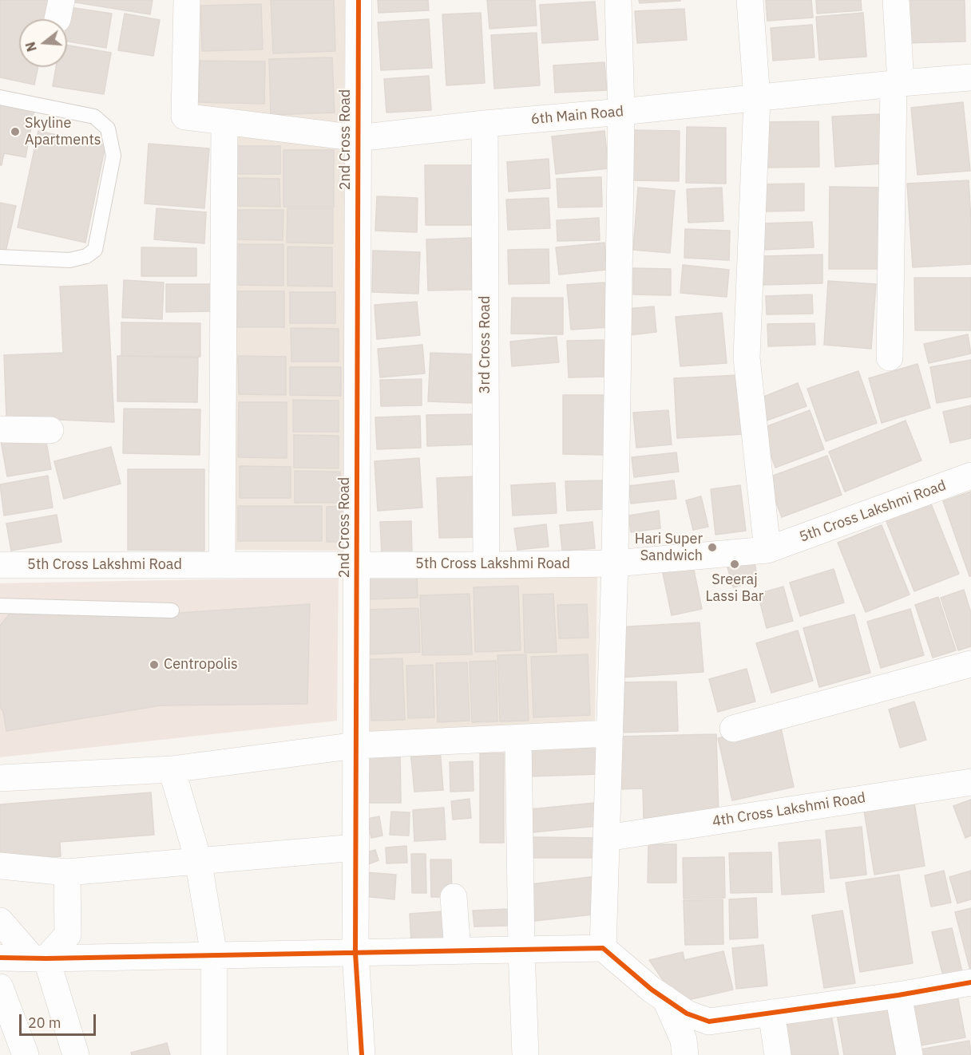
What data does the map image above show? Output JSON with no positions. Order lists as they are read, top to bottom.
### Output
{
  "streets": {
    "street": [
      "6th Main Road",
      "2nd Cross Road",
      "3rd Cross Road",
      "5th Cross Lakshmi Road",
      "4th Cross Lakshmi Road"
    ]
  },
  "crossings": [
    ["6th Main Road", "2nd Cross Road"],
    ["6th Main Road", "3rd Cross Road"],
    ["2nd Cross Road", "5th Cross Lakshmi Road"],
    ["3rd Cross Road", "5th Cross Lakshmi Road"]
  ],
  "places": [
    "Skyline Apartments",
    "Hari Super Sandwich",
    "Sreeraj Lassi Bar",
    "Centropolis"
  ],
  "scale_bar": "20 m",
  "north": "left"
}
